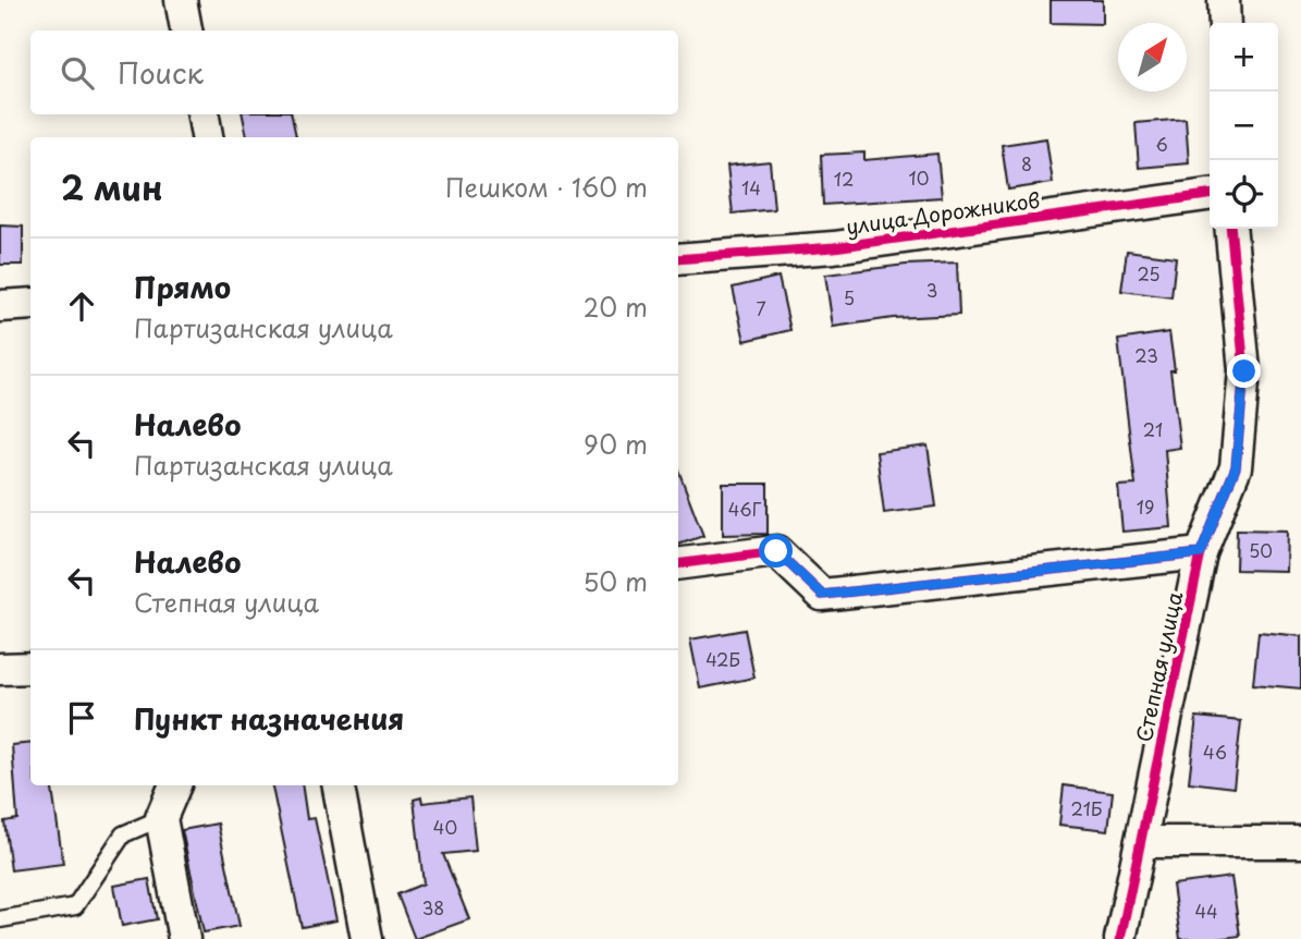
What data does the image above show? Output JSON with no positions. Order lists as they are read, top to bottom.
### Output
{
  "streets": {
    "street": ["улица Дорожников", "Степная улица"]
  },
  "house_numbers": [
    "6",
    "8",
    "10",
    "12",
    "14",
    "25",
    "3",
    "5",
    "7",
    "23",
    "21",
    "19",
    "46Г",
    "50",
    "42Б",
    "46",
    "21Б",
    "40",
    "38",
    "44"
  ],
  "north": "top right",
  "page": {
    "map_buttons": ["+", "−"],
    "search": "Поиск",
    "heading": ["2 мин", "Пешком · 160 m"],
    "list": [
      ["Прямо", "Партизанская улица", "20 m"],
      ["Налево", "Партизанская улица", "90 m"],
      ["Налево", "Степная улица", "50 m"],
      "Пункт назначения"
    ]
  }
}
